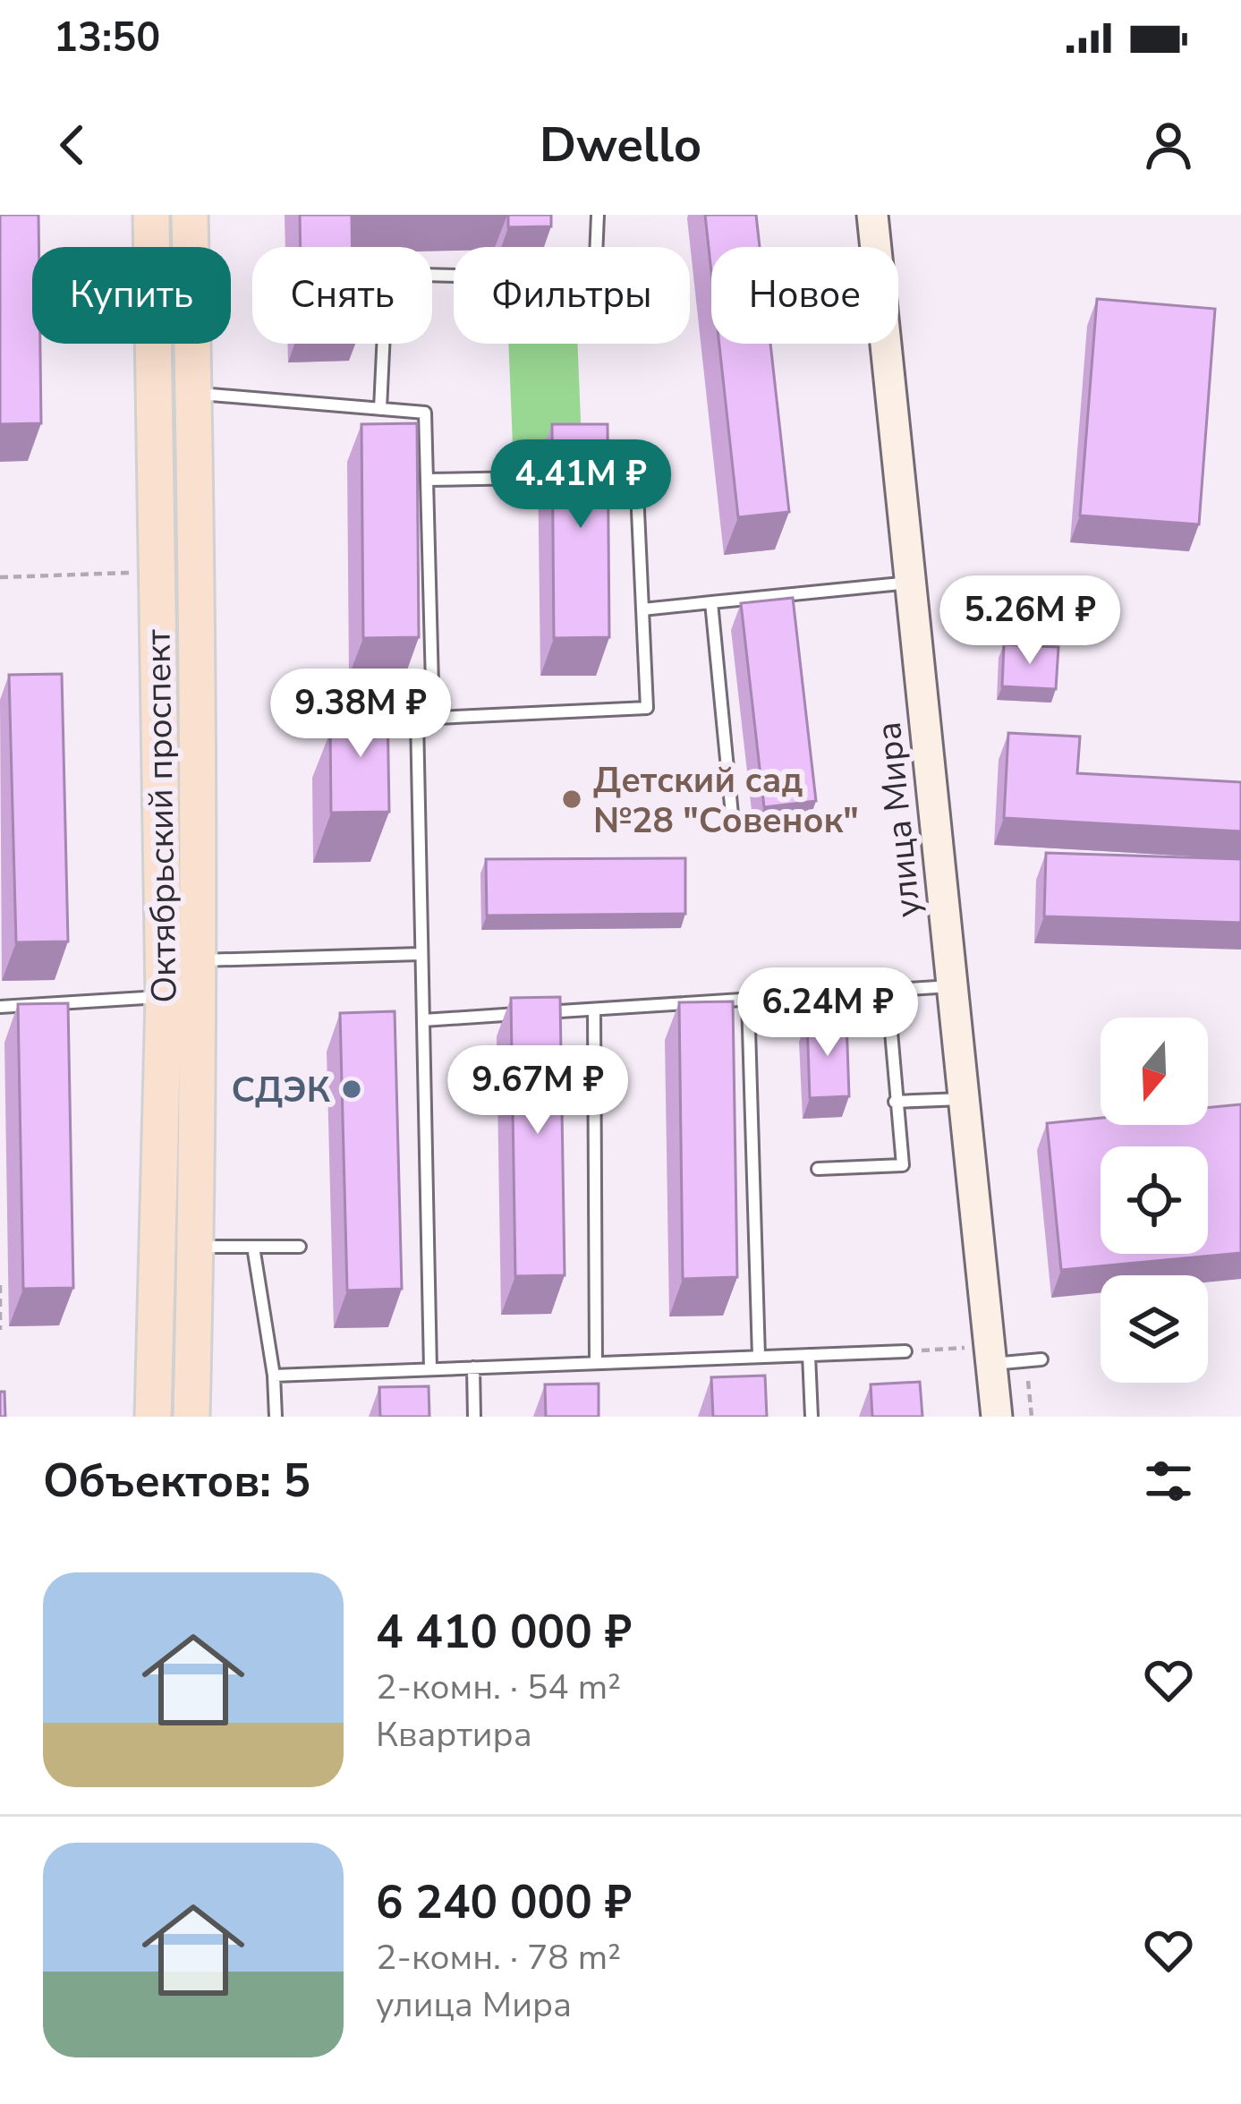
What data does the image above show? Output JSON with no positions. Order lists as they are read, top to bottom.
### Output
{
  "streets": {
    "main road": ["Октябрьский проспект"],
    "street": ["улица Мира"]
  },
  "places": ["Детский сад №28 \"Совенок\"", "СДЭК"],
  "north": "bottom",
  "page": {
    "status": "13:50",
    "header": "Dwello",
    "chip": [
      "Купить",
      "Снять",
      "Фильтры",
      "Новое"
    ],
    "price": [
      "4.41M ₽",
      "5.26M ₽",
      "9.38M ₽",
      "6.24M ₽",
      "9.67M ₽"
    ],
    "heading": "Объектов: 5",
    "list": [
      {
        "name": "4 410 000 ₽",
        "note": "2-комн. · 54 m² · Квартира"
      },
      {
        "name": "6 240 000 ₽",
        "note": "2-комн. · 78 m² · улица Мира"
      }
    ]
  }
}
